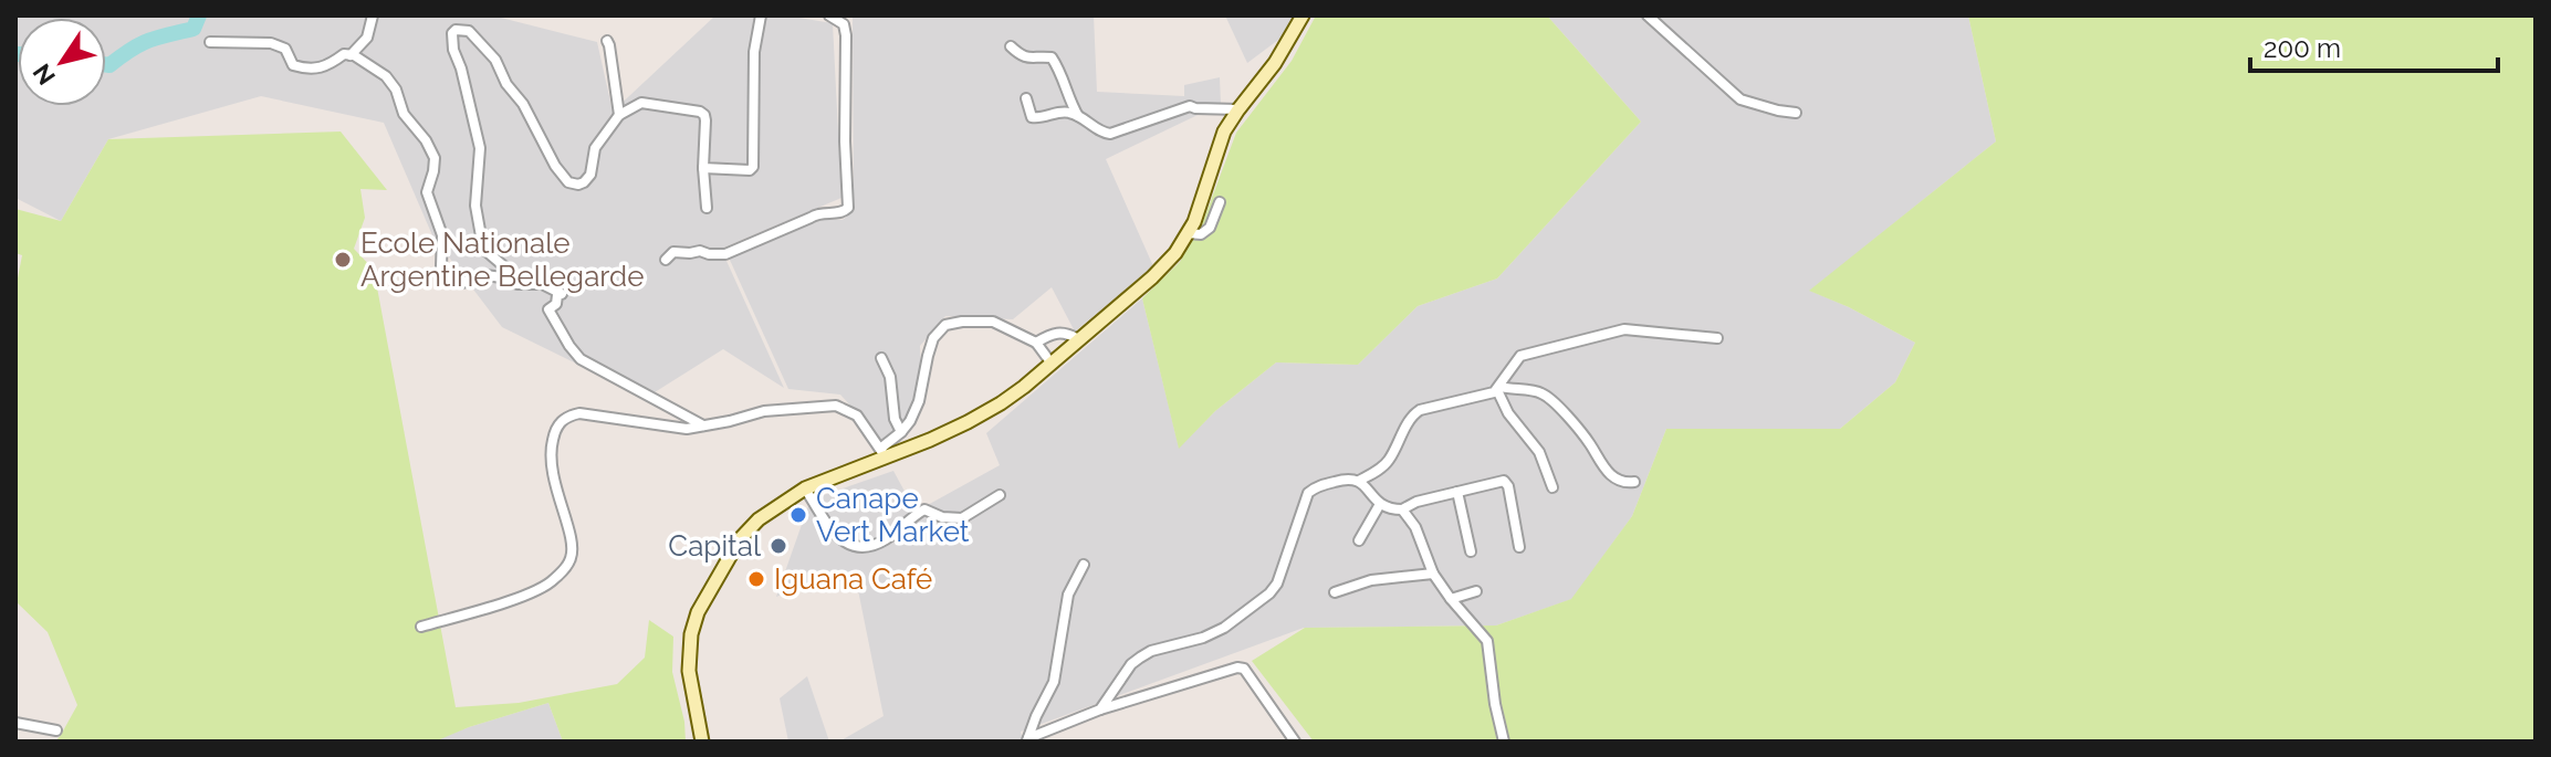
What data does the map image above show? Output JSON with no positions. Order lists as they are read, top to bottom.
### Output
{
  "places": [
    "Ecole Nationale Argentine Bellegarde",
    "Canape Vert Market",
    "Capital",
    "Iguana Café"
  ],
  "scale_bar": "200 m",
  "north": "bottom left"
}
